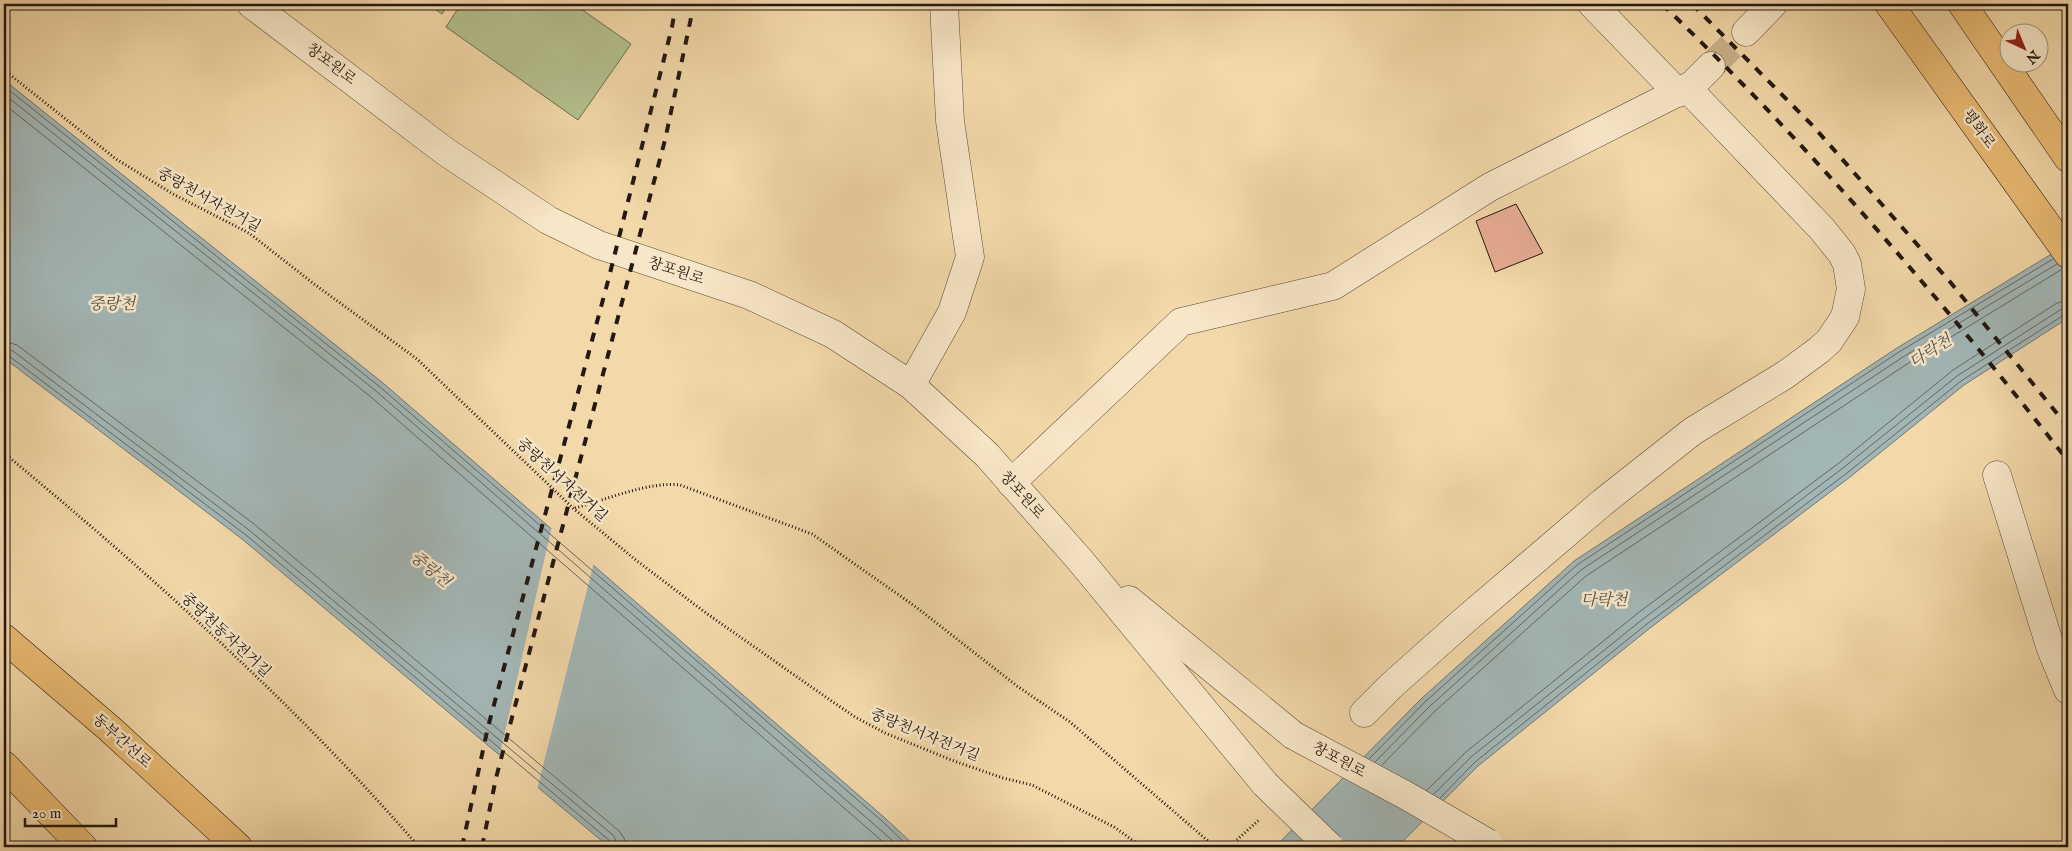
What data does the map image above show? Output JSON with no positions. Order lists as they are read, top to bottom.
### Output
{
  "streets": {
    "main road": ["평화로", "동부간선로"],
    "street": ["창포원로"],
    "path": ["중랑천서자전거길", "중랑천동자전거길"]
  },
  "water": ["중랑천", "다락천"],
  "scale_bar": "20 m",
  "north": "bottom right"
}
